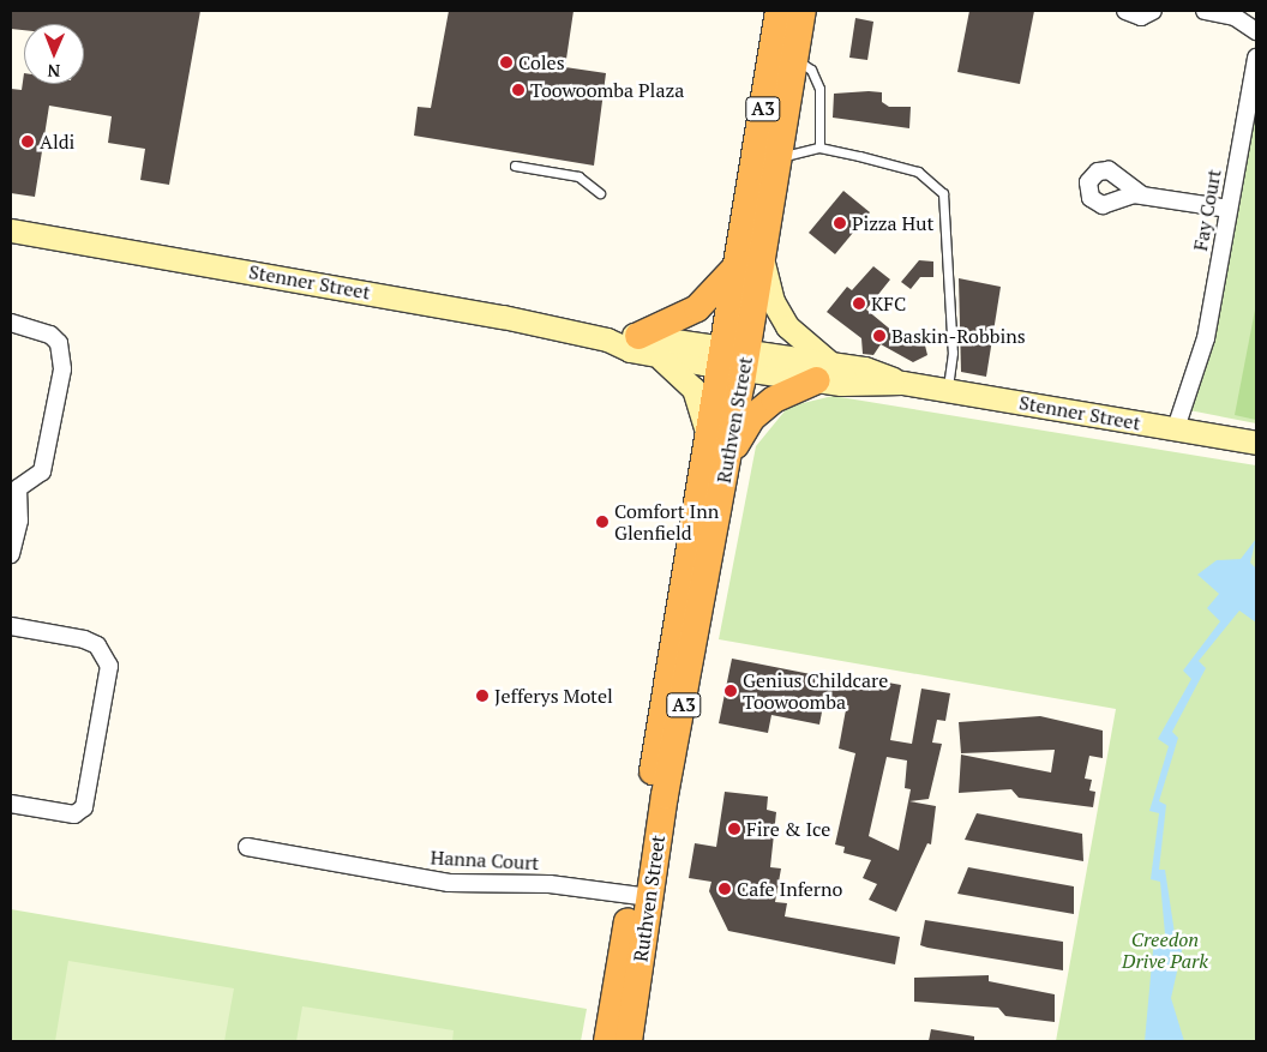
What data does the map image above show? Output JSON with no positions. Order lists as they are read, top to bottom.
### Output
{
  "streets": {
    "highway": ["A3", "Ruthven Street"],
    "main road": ["Stenner Street"],
    "street": ["Fay Court", "Hanna Court"]
  },
  "crossings": [
    ["Fay Court", "Stenner Street"],
    ["Stenner Street", "Ruthven Street"],
    ["Ruthven Street", "Hanna Court"]
  ],
  "parks": ["Creedon Drive Park"],
  "places": [
    "Coles",
    "Toowoomba Plaza",
    "Aldi",
    "Pizza Hut",
    "KFC",
    "Baskin-Robbins",
    "Comfort Inn Glenfield",
    "Genius Childcare Toowoomba",
    "Jefferys Motel",
    "Fire & Ice",
    "Cafe Inferno"
  ],
  "north": "bottom"
}
